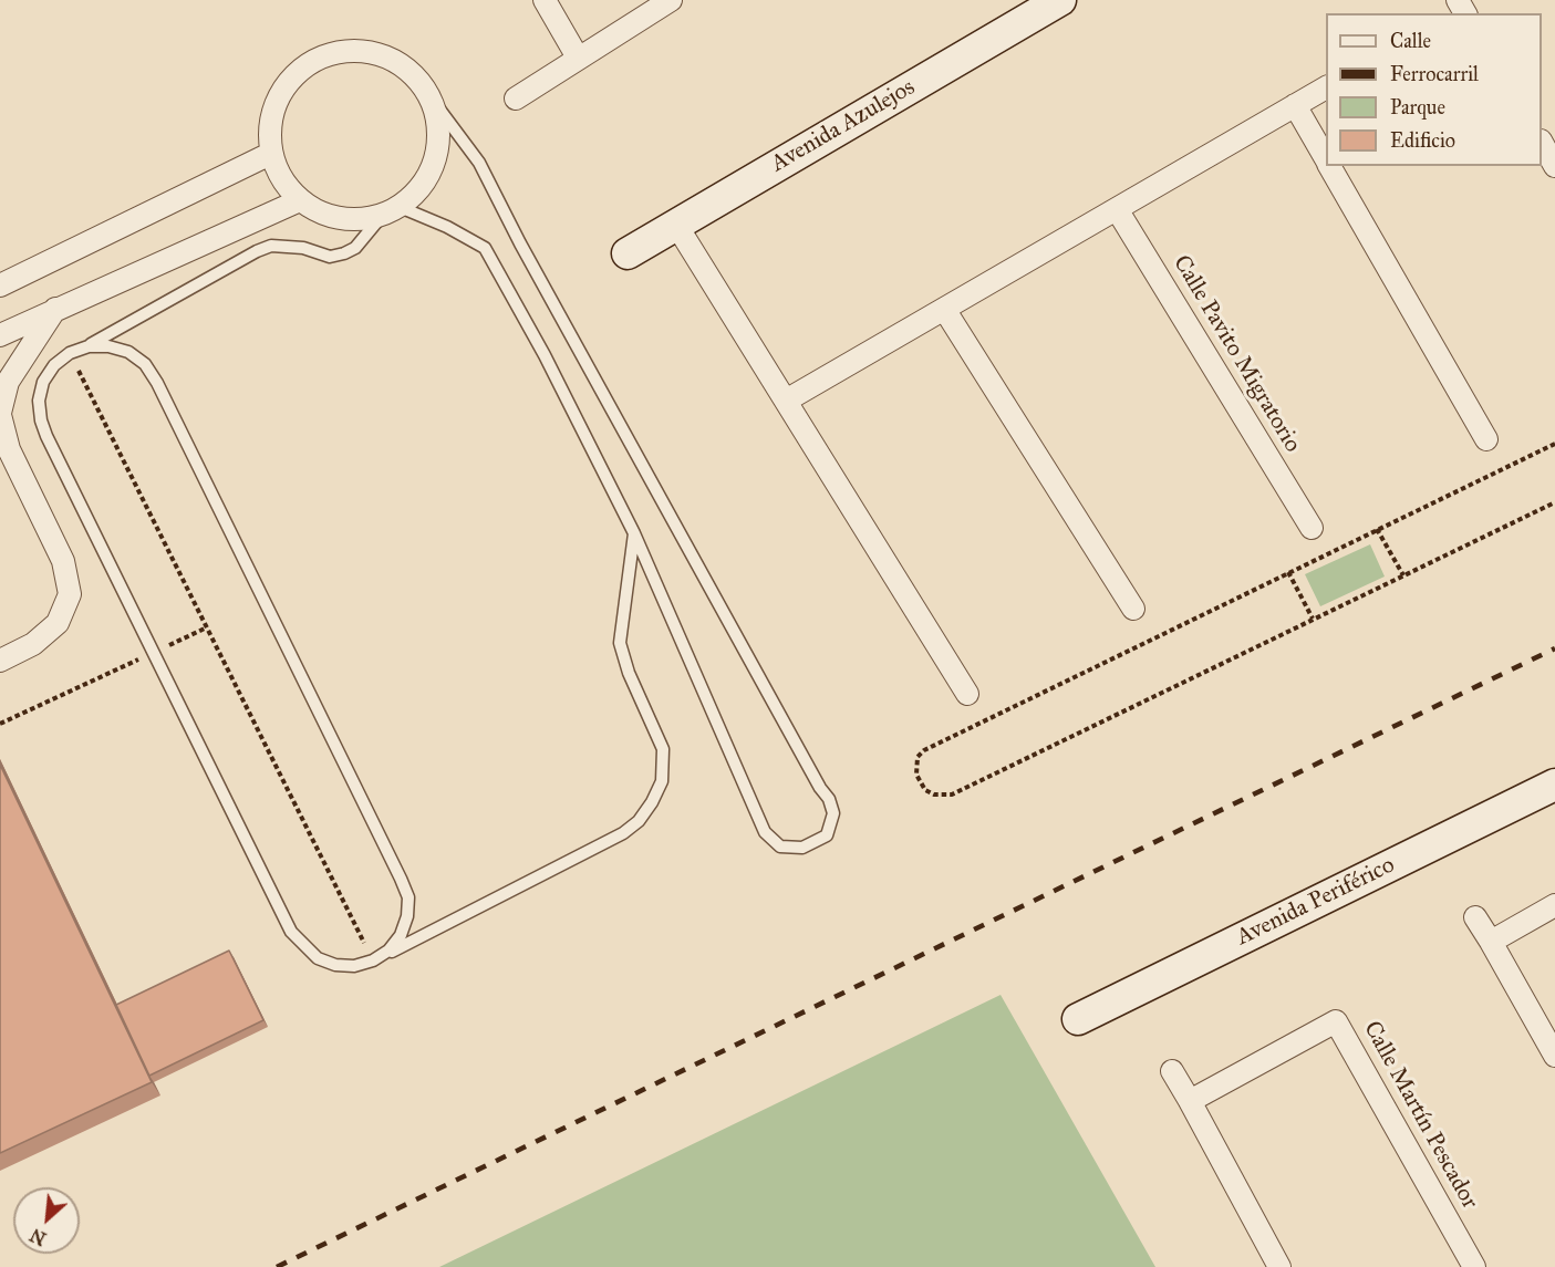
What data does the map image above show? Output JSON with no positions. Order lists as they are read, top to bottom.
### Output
{
  "streets": {
    "main road": ["Avenida Azulejos", "Avenida Periférico"],
    "street": ["Calle Pavito Migratorio", "Calle Martín Pescador"]
  },
  "legend": [
    "Calle",
    "Ferrocarril",
    "Parque",
    "Edificio"
  ],
  "north": "bottom left"
}
